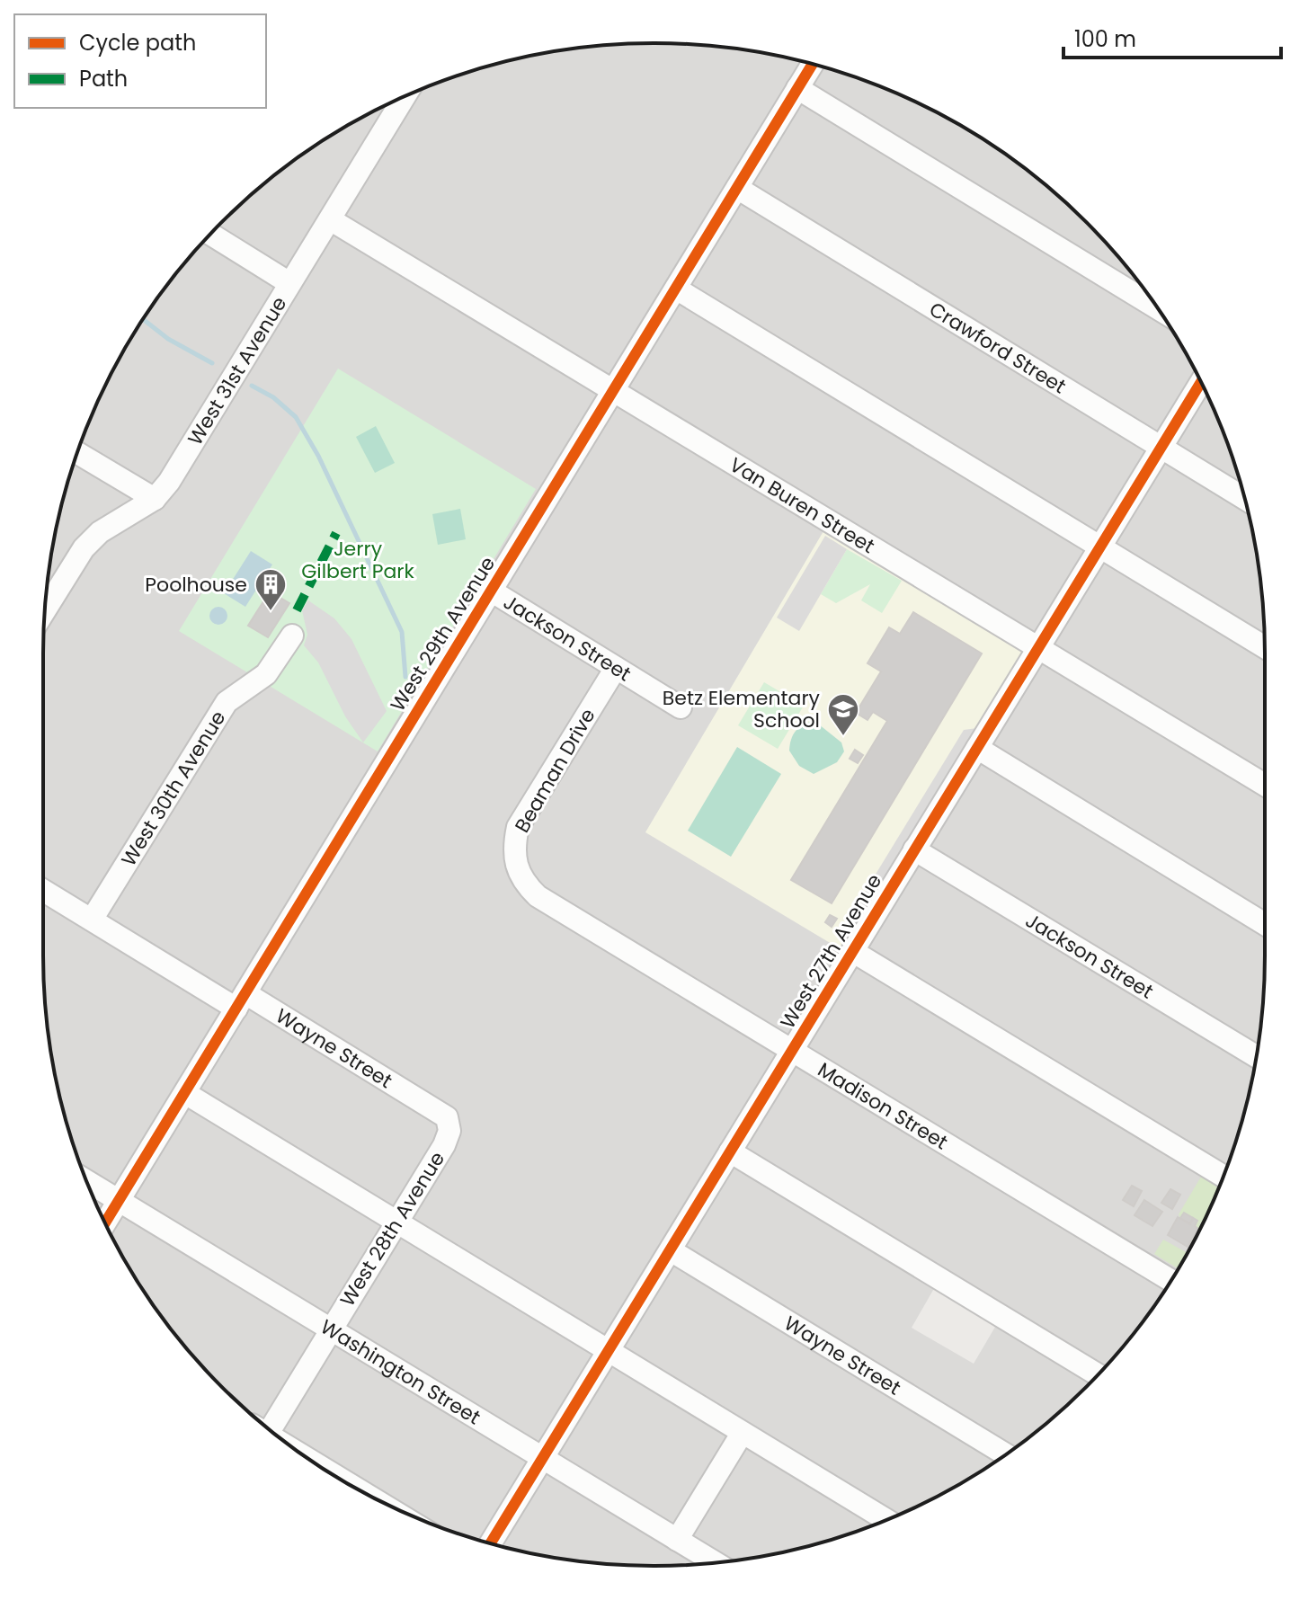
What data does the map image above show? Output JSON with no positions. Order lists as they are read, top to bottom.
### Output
{
  "streets": {
    "street": [
      "Crawford Street",
      "West 31st Avenue",
      "Van Buren Street",
      "West 29th Avenue",
      "Jackson Street",
      "Beaman Drive",
      "West 30th Avenue",
      "West 27th Avenue",
      "Wayne Street",
      "Madison Street",
      "West 28th Avenue",
      "Washington Street"
    ]
  },
  "crossings": [
    ["Crawford Street", "West 29th Avenue"],
    ["Crawford Street", "West 27th Avenue"],
    ["West 31st Avenue", "Van Buren Street"],
    ["Van Buren Street", "West 29th Avenue"],
    ["Van Buren Street", "West 27th Avenue"],
    ["West 29th Avenue", "Jackson Street"],
    ["West 29th Avenue", "Wayne Street"],
    ["West 29th Avenue", "Washington Street"],
    ["Jackson Street", "Beaman Drive"],
    ["Jackson Street", "West 27th Avenue"],
    ["Beaman Drive", "Madison Street"],
    ["West 30th Avenue", "Wayne Street"],
    ["West 27th Avenue", "Wayne Street"],
    ["West 27th Avenue", "Madison Street"],
    ["West 27th Avenue", "Washington Street"],
    ["Wayne Street", "West 28th Avenue"],
    ["West 28th Avenue", "Washington Street"]
  ],
  "parks": ["Jerry Gilbert Park"],
  "places": {
    "building": ["Poolhouse"],
    "school or university": ["Betz Elementary School"]
  },
  "legend": ["Cycle path", "Path"],
  "scale_bar": "100 m"
}
